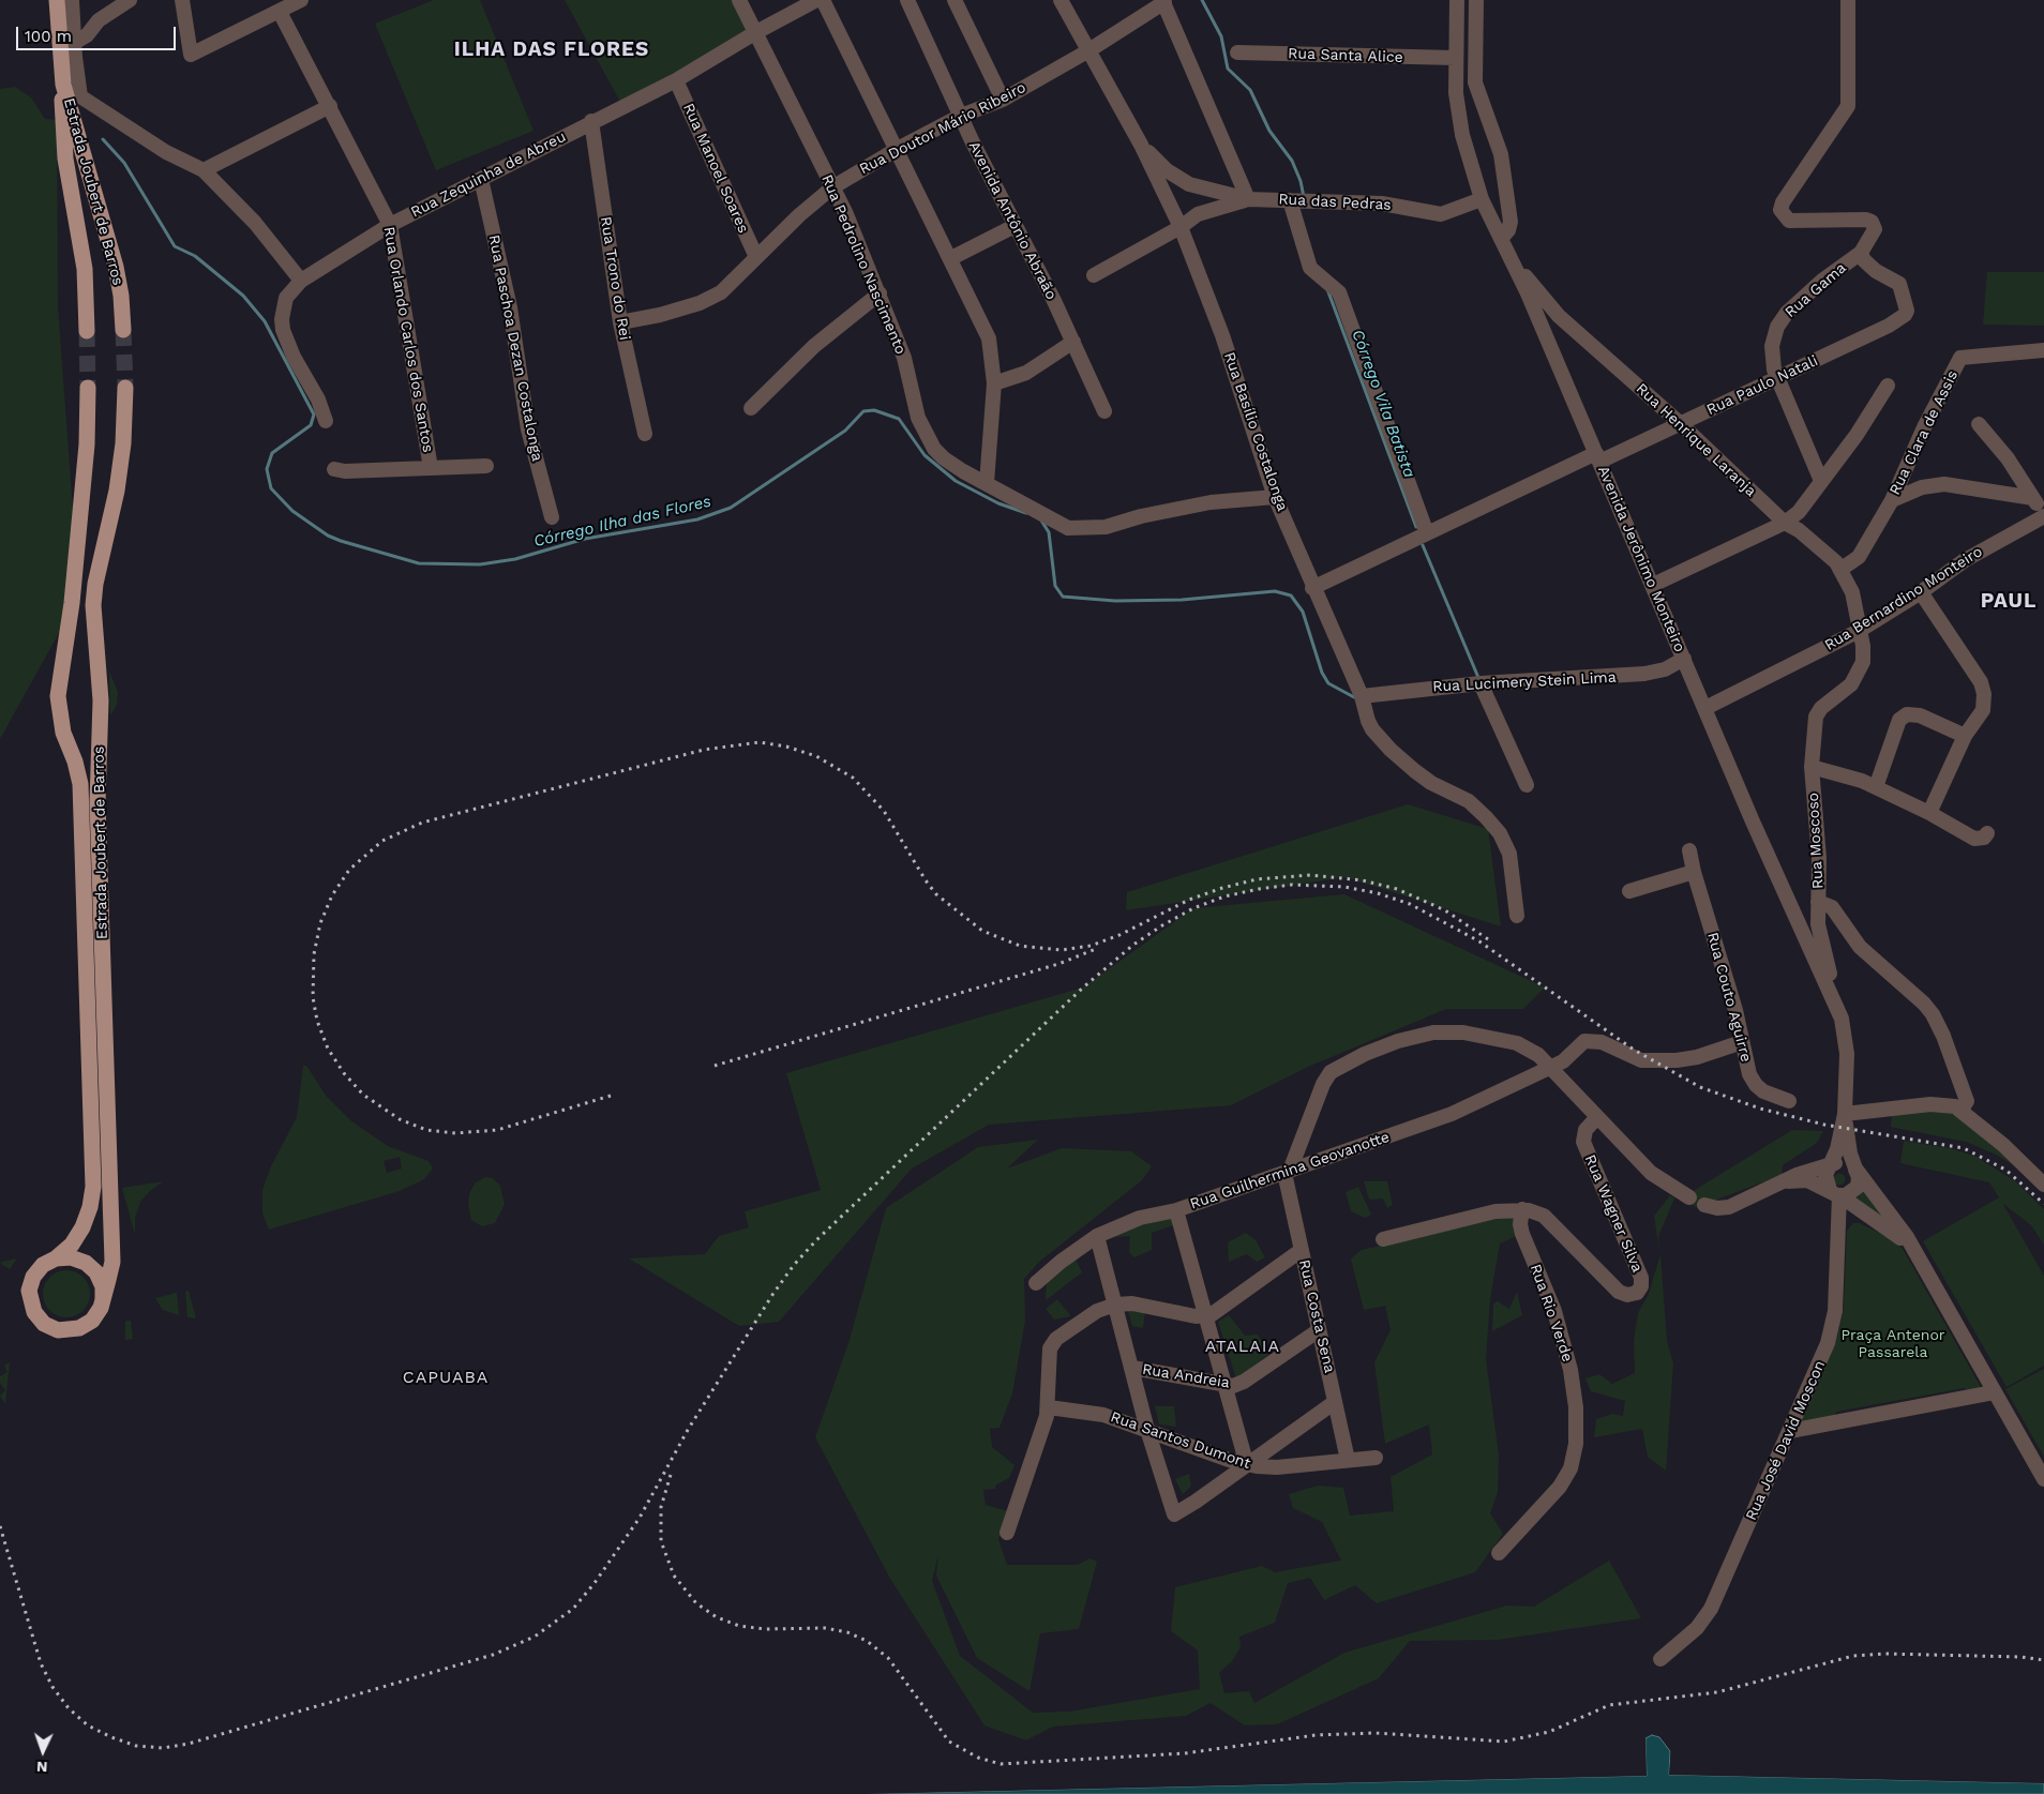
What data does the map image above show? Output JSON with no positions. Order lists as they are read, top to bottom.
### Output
{
  "streets": {
    "main road": ["Estrada Joubert de Barros"],
    "street": [
      "Rua Santa Alice",
      "Rua Doutor Mário Ribeiro",
      "Rua Manoel Soares",
      "Rua Zequinha de Abreu",
      "Rua das Pedras",
      "Avenida Antônio Abraão",
      "Rua Pedrolino Nascimento",
      "Rua Trono do Rei",
      "Rua Gama",
      "Rua Orlando Carlos dos Santos",
      "Rua Paschoa Dezan Costalonga",
      "Rua Paulo Natali",
      "Rua Basílio Costalonga",
      "Rua Clara de Assis",
      "Rua Henrique Laranja",
      "Avenida Jerônimo Monteiro",
      "Rua Bernardino Monteiro",
      "Rua Lucimery Stein Lima",
      "Rua Moscoso",
      "Rua Couto Aguirre",
      "Rua Guilhermina Geovanotte",
      "Rua Wagner Silva",
      "Rua Rio Verde",
      "Rua Costa Sena",
      "Rua Andreia",
      "Rua Santos Dumont",
      "Rua José David Moscon"
    ]
  },
  "crossings": [
    ["Rua Santa Alice", "Avenida Jerônimo Monteiro"],
    ["Rua Doutor Mário Ribeiro", "Rua Manoel Soares"],
    ["Rua Doutor Mário Ribeiro", "Avenida Antônio Abraão"],
    ["Rua Doutor Mário Ribeiro", "Rua Pedrolino Nascimento"],
    ["Rua Doutor Mário Ribeiro", "Rua Trono do Rei"],
    ["Rua Doutor Mário Ribeiro", "Rua Basílio Costalonga"],
    ["Rua Manoel Soares", "Rua Zequinha de Abreu"],
    ["Rua Zequinha de Abreu", "Rua Pedrolino Nascimento"],
    ["Rua Zequinha de Abreu", "Rua Trono do Rei"],
    ["Rua Zequinha de Abreu", "Rua Orlando Carlos dos Santos"],
    ["Rua Zequinha de Abreu", "Rua Paschoa Dezan Costalonga"],
    ["Rua das Pedras", "Rua Basílio Costalonga"],
    ["Rua das Pedras", "Avenida Jerônimo Monteiro"],
    ["Rua Pedrolino Nascimento", "Rua Basílio Costalonga"],
    ["Rua Gama", "Rua Paulo Natali"],
    ["Rua Paulo Natali", "Rua Basílio Costalonga"],
    ["Rua Paulo Natali", "Rua Henrique Laranja"],
    ["Rua Paulo Natali", "Avenida Jerônimo Monteiro"],
    ["Rua Basílio Costalonga", "Rua Lucimery Stein Lima"],
    ["Rua Clara de Assis", "Rua Henrique Laranja"],
    ["Rua Henrique Laranja", "Avenida Jerônimo Monteiro"],
    ["Rua Henrique Laranja", "Rua Bernardino Monteiro"],
    ["Rua Henrique Laranja", "Rua Moscoso"],
    ["Avenida Jerônimo Monteiro", "Rua Bernardino Monteiro"],
    ["Avenida Jerônimo Monteiro", "Rua Lucimery Stein Lima"],
    ["Avenida Jerônimo Monteiro", "Rua José David Moscon"],
    ["Rua Bernardino Monteiro", "Rua Moscoso"],
    ["Rua Couto Aguirre", "Rua Guilhermina Geovanotte"],
    ["Rua Guilhermina Geovanotte", "Rua Costa Sena"],
    ["Rua Wagner Silva", "Rua Rio Verde"],
    ["Rua Costa Sena", "Rua Andreia"],
    ["Rua Costa Sena", "Rua Santos Dumont"]
  ],
  "districts": [
    "ILHA DAS FLORES",
    "PAUL",
    "ATALAIA",
    "CAPUABA"
  ],
  "water": ["Córrego Vila Batista", "Córrego Ilha das Flores"],
  "parks": ["Praça Antenor Passarela"],
  "scale_bar": "100 m",
  "north": "bottom"
}
